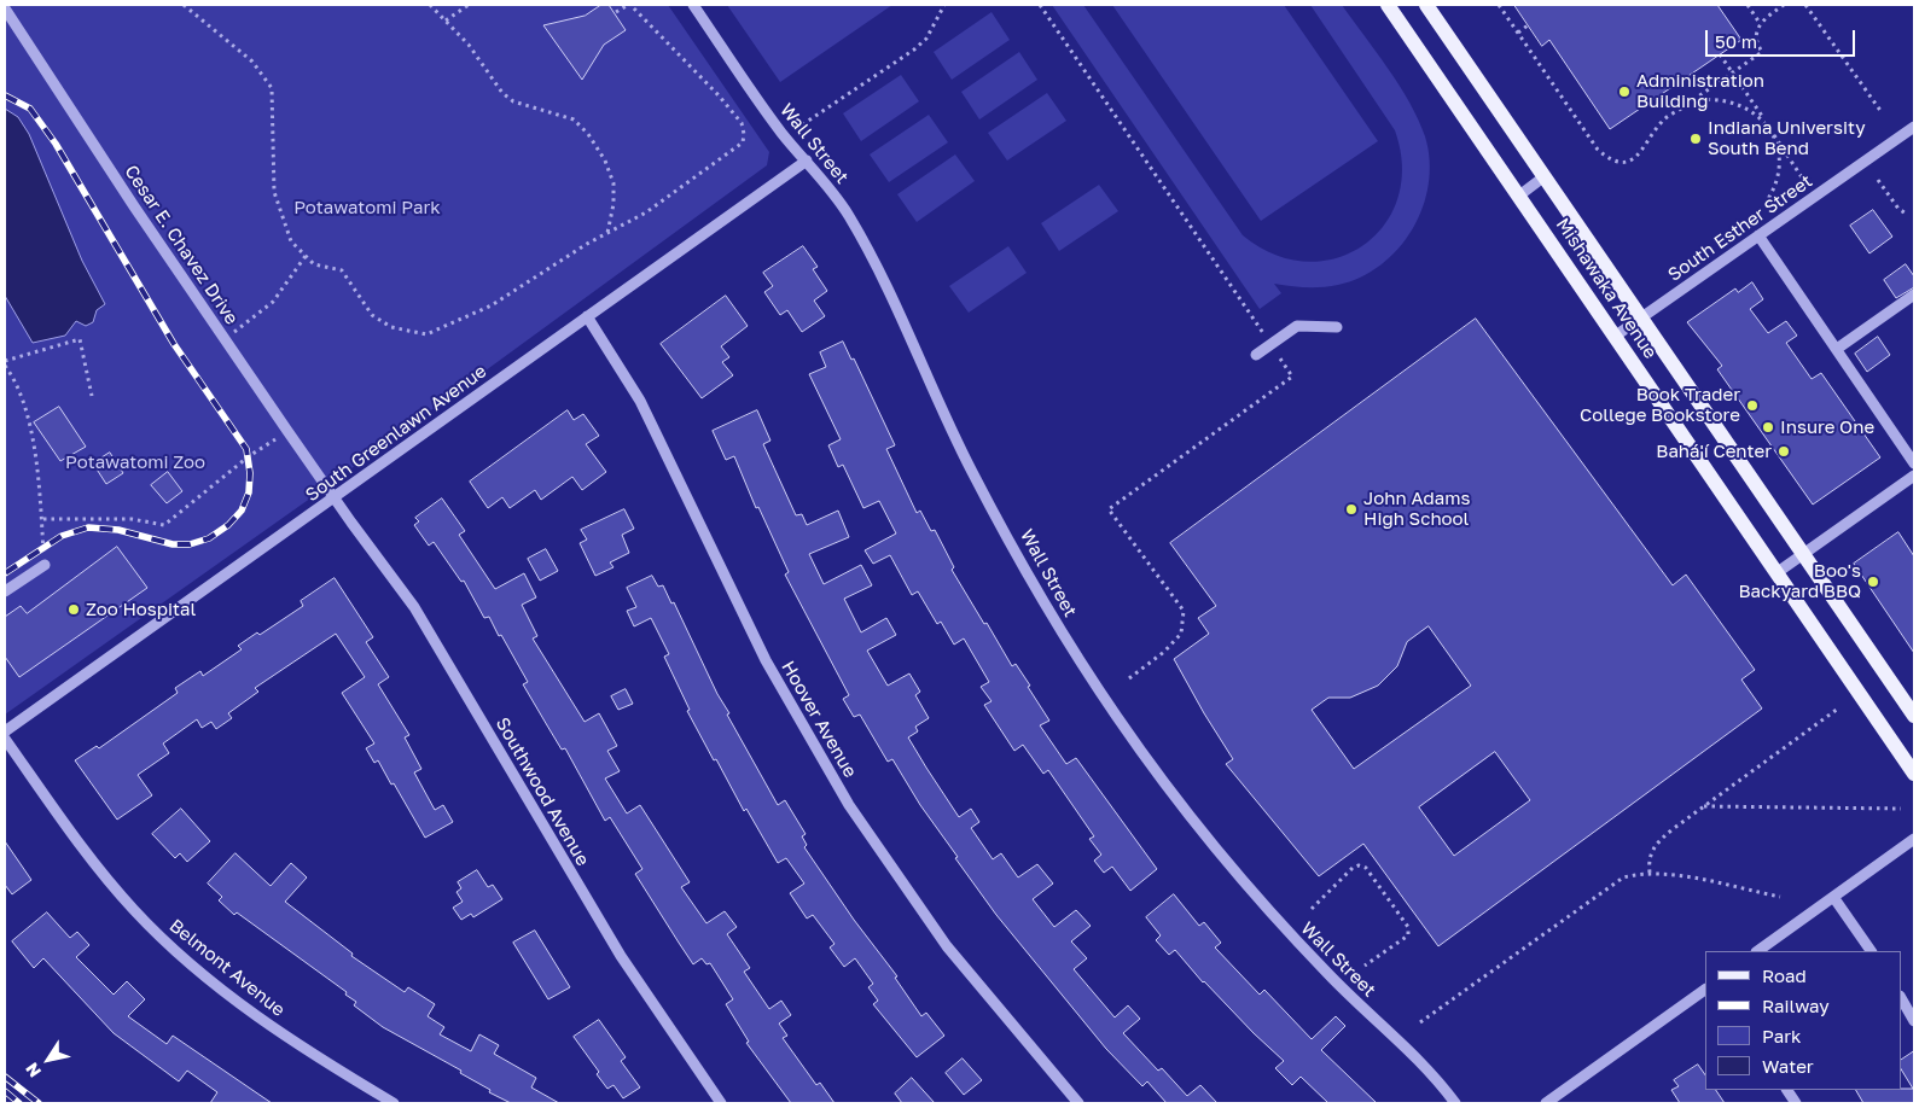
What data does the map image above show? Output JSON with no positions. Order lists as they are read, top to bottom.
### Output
{
  "streets": {
    "main road": ["Mishawaka Avenue"],
    "street": [
      "Wall Street",
      "South Esther Street",
      "Cesar E. Chavez Drive",
      "South Greenlawn Avenue",
      "Hoover Avenue",
      "Southwood Avenue",
      "Belmont Avenue"
    ]
  },
  "crossings": [
    ["Wall Street", "South Greenlawn Avenue"],
    ["South Esther Street", "Mishawaka Avenue"],
    ["Cesar E. Chavez Drive", "South Greenlawn Avenue"],
    ["Cesar E. Chavez Drive", "Southwood Avenue"],
    ["South Greenlawn Avenue", "Hoover Avenue"],
    ["South Greenlawn Avenue", "Southwood Avenue"]
  ],
  "parks": ["Potawatomi Park", "Potawatomi Zoo"],
  "places": [
    "Administration Building",
    "Indiana University South Bend",
    "Book Trader College Bookstore",
    "Insure One",
    "Bahá'í Center",
    "John Adams High School",
    "Boo's Backyard BBQ",
    "Zoo Hospital"
  ],
  "legend": [
    "Road",
    "Railway",
    "Park",
    "Water"
  ],
  "scale_bar": "50 m",
  "north": "bottom left"
}
